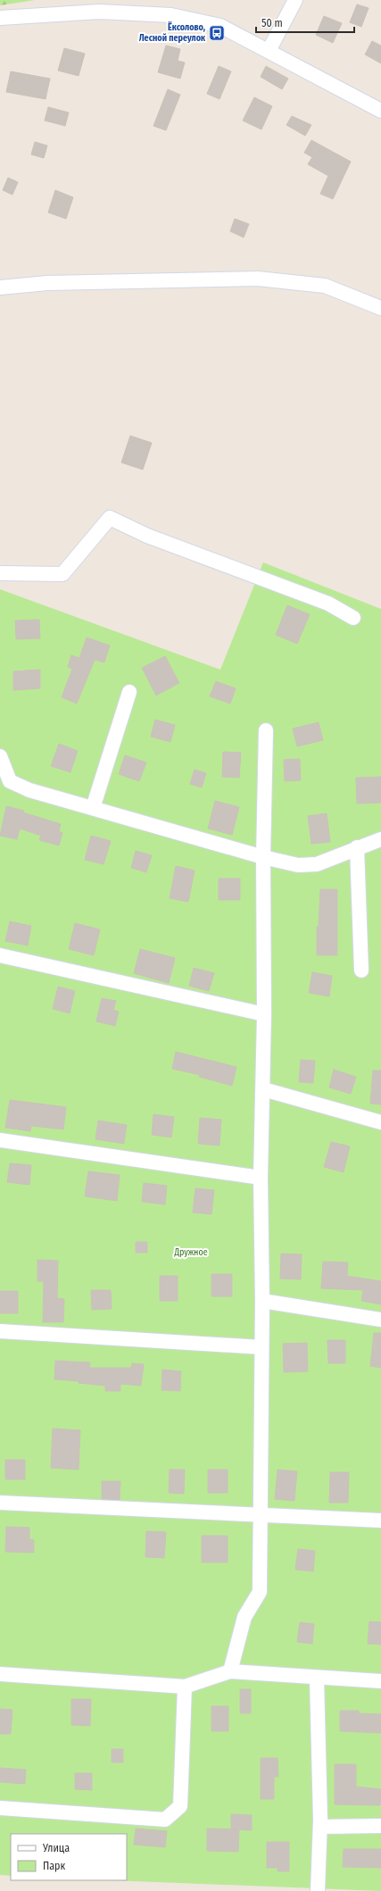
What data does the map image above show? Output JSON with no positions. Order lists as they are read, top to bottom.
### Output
{
  "parks": ["Дружное"],
  "places": {
    "bus stop": ["Ёксолово, Лесной переулок"]
  },
  "legend": ["Улица", "Парк"],
  "scale_bar": "50 m"
}
